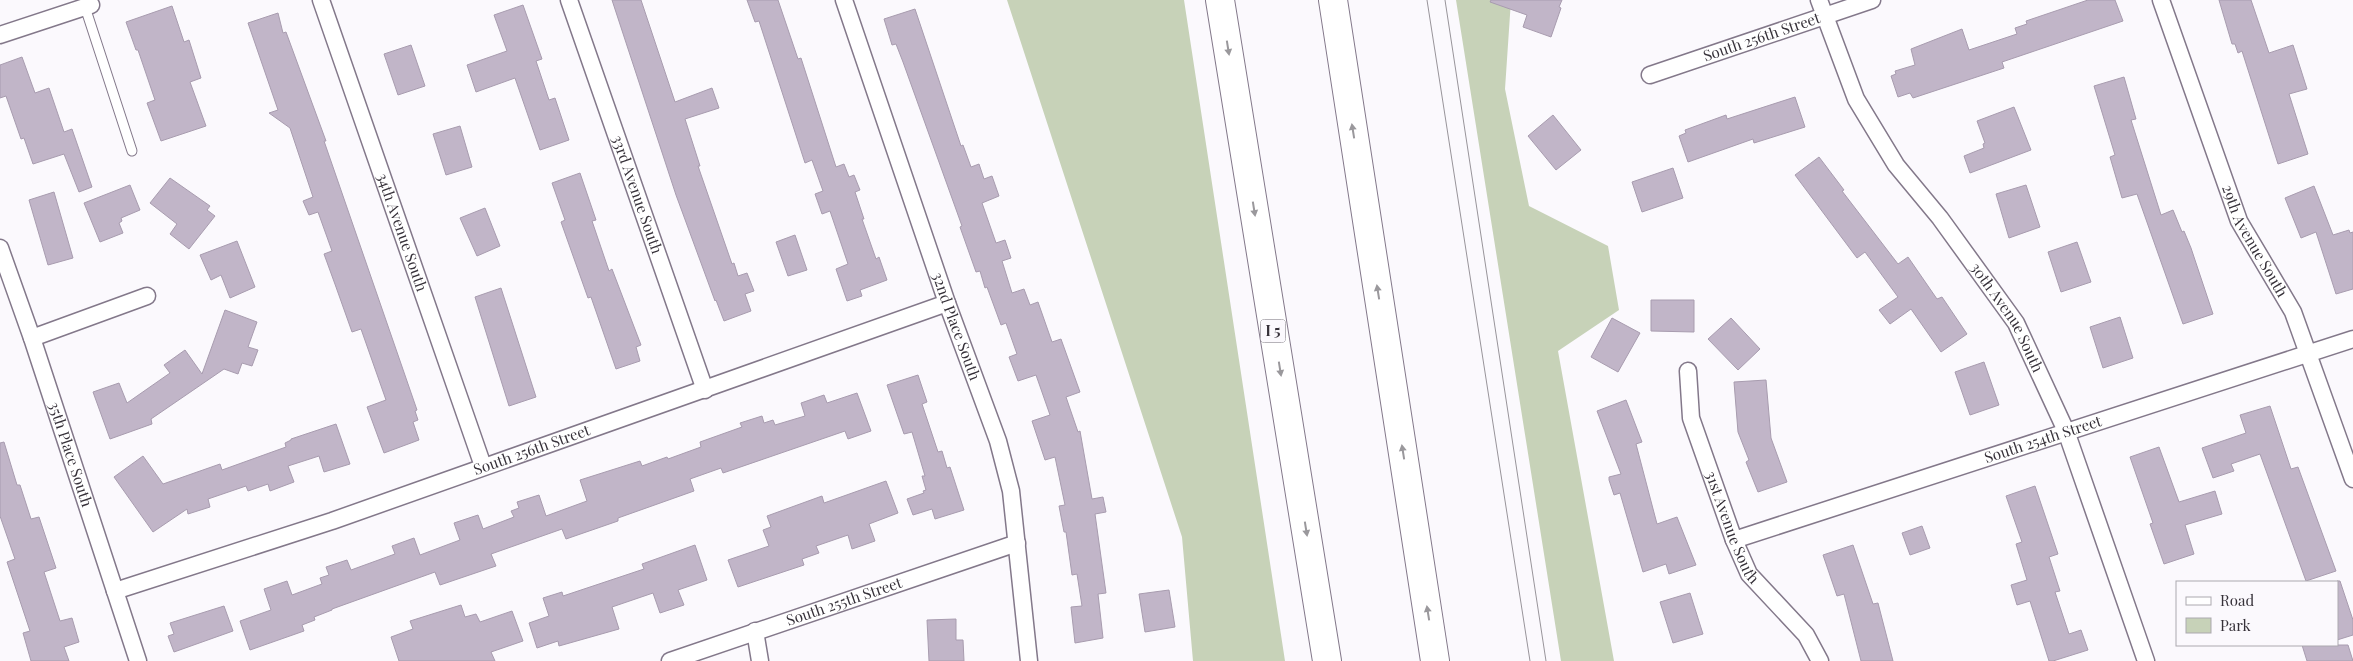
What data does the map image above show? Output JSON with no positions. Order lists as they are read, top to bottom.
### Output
{
  "streets": {
    "highway": ["I 5"],
    "street": [
      "South 256th Street",
      "33rd Avenue South",
      "34th Avenue South",
      "29th Avenue South",
      "30th Avenue South",
      "32nd Place South",
      "South 254th Street",
      "35th Place South",
      "31st Avenue South",
      "South 255th Street"
    ]
  },
  "crossings": [
    ["South 256th Street", "33rd Avenue South"],
    ["South 256th Street", "34th Avenue South"],
    ["South 256th Street", "30th Avenue South"],
    ["South 256th Street", "32nd Place South"],
    ["South 256th Street", "35th Place South"],
    ["29th Avenue South", "South 254th Street"],
    ["30th Avenue South", "South 254th Street"],
    ["32nd Place South", "South 255th Street"],
    ["South 254th Street", "31st Avenue South"]
  ],
  "legend": ["Road", "Park"]
}
